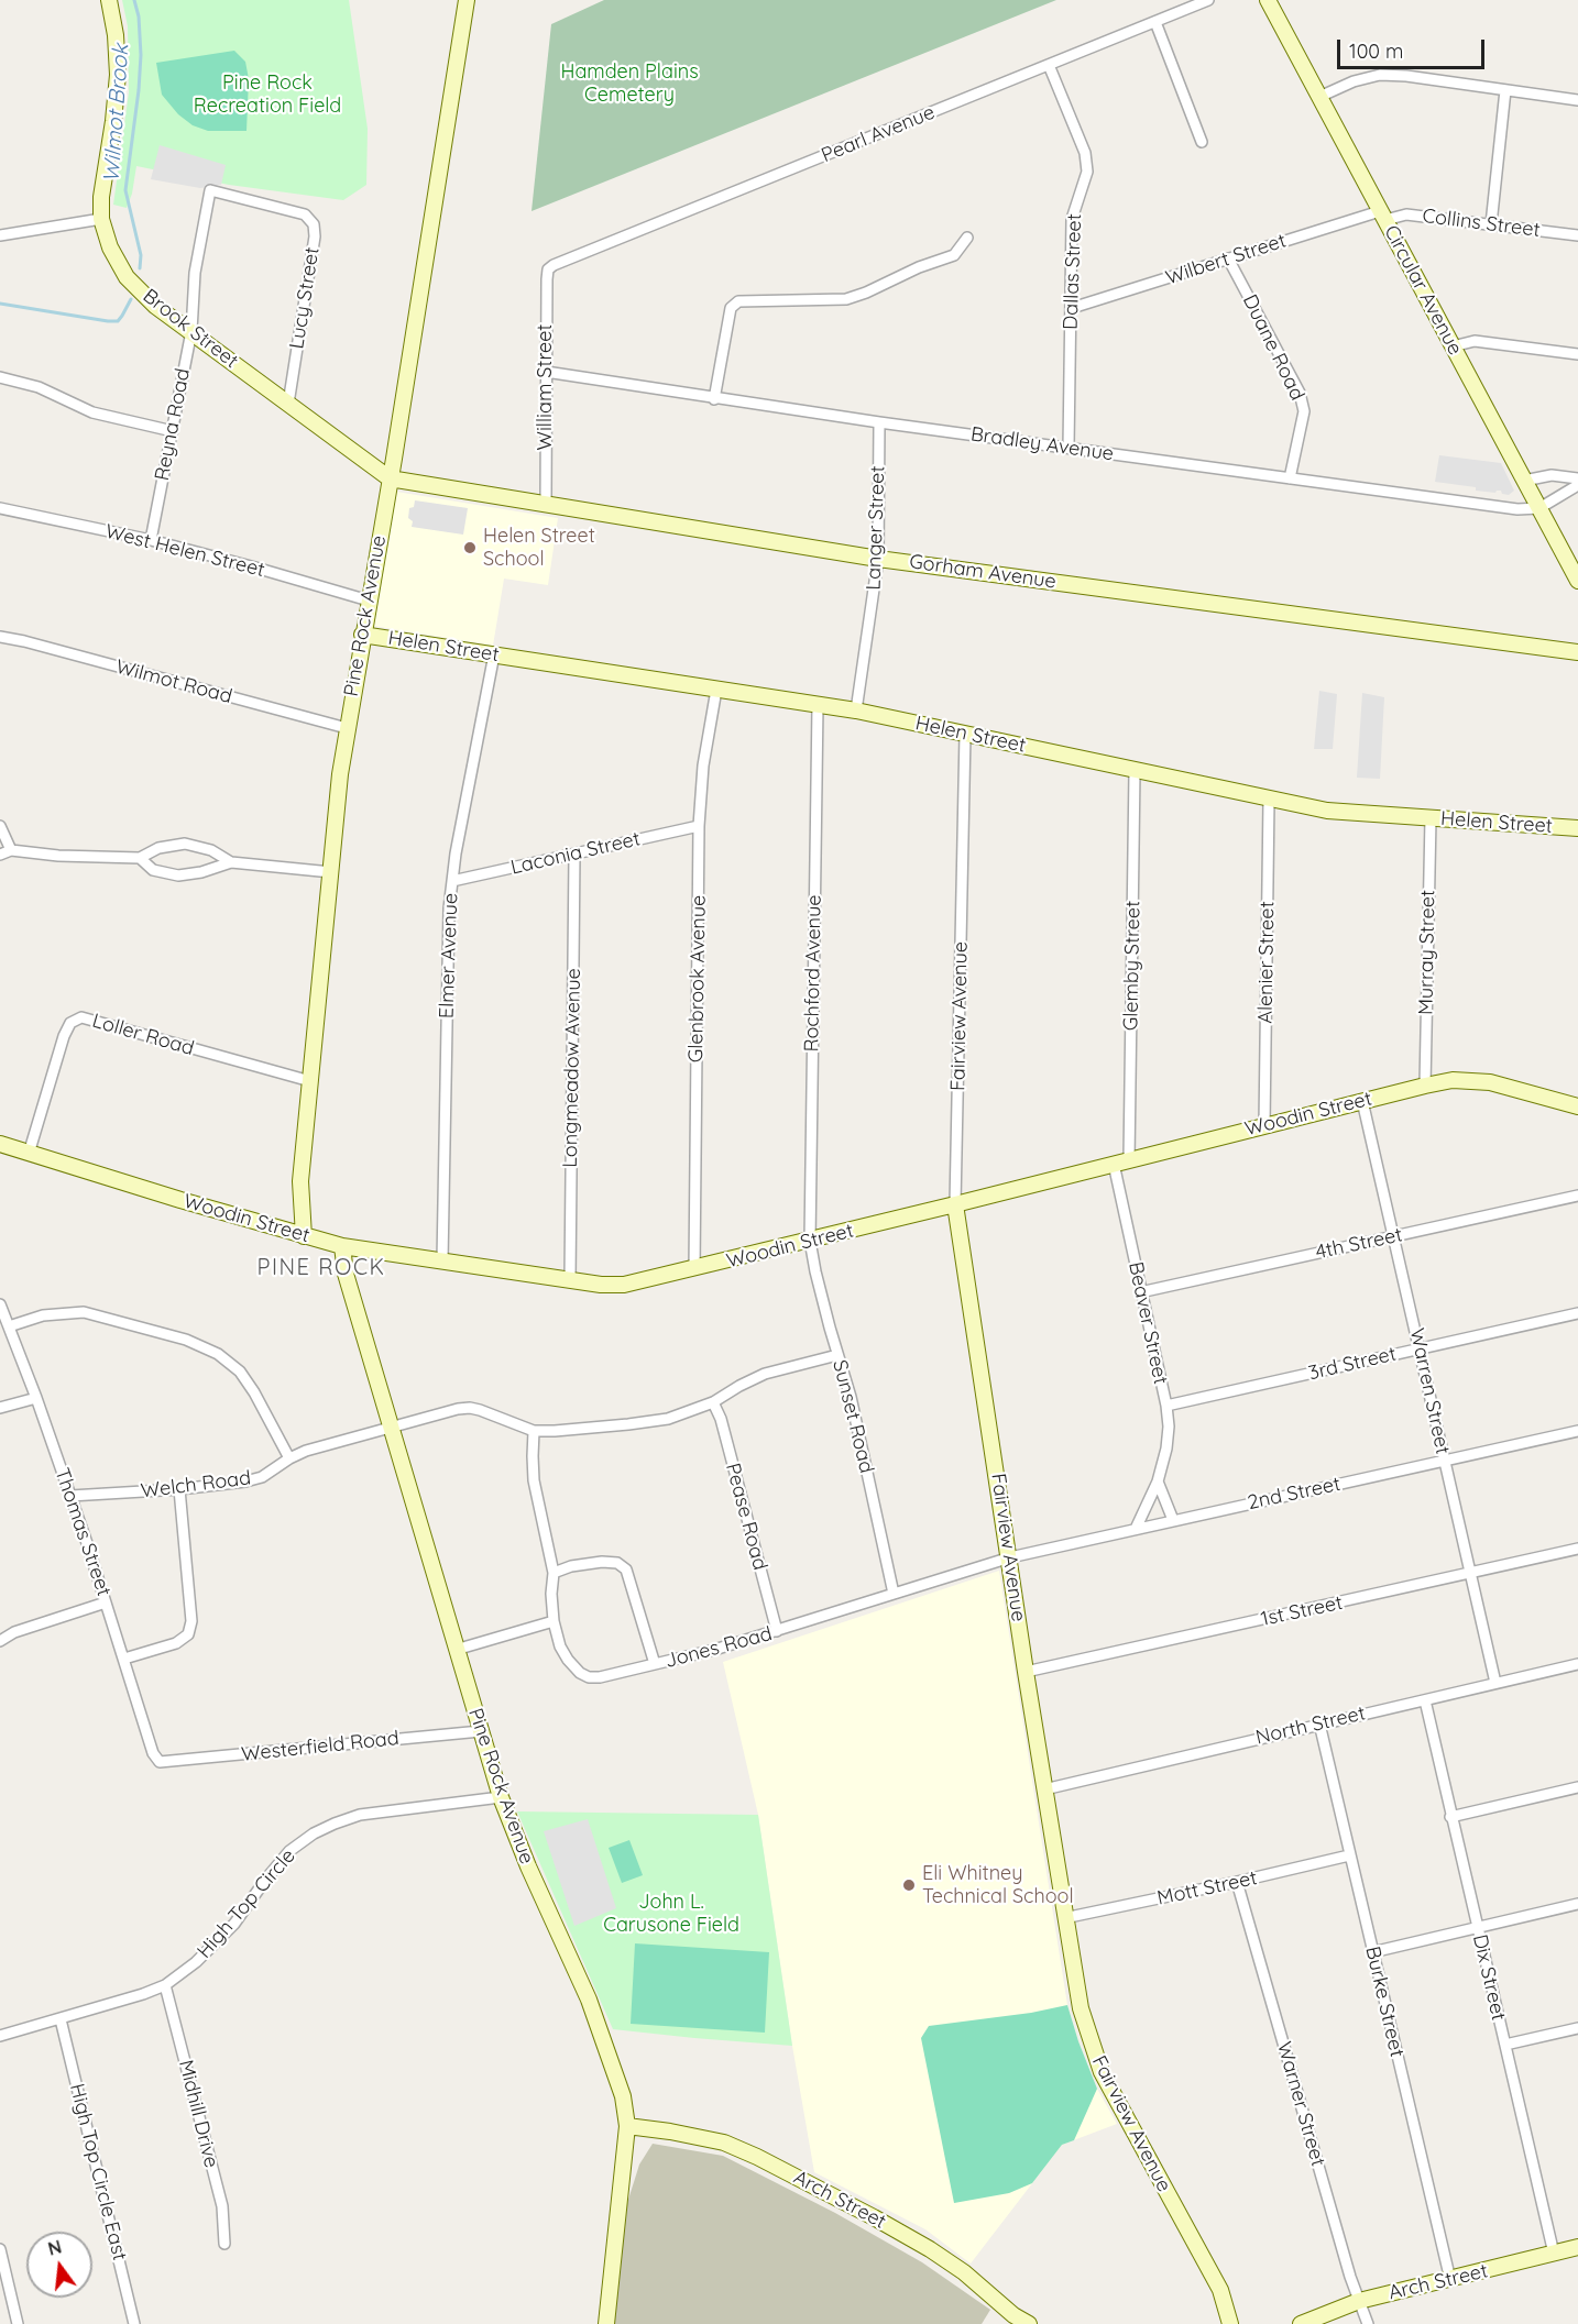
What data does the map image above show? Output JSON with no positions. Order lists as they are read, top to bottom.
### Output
{
  "streets": {
    "street": [
      "Pearl Avenue",
      "Collins Street",
      "Wilbert Street",
      "Dallas Street",
      "Circular Avenue",
      "Lucy Street",
      "Brook Street",
      "Duane Road",
      "William Street",
      "Reyna Road",
      "Bradley Avenue",
      "Langer Street",
      "West Helen Street",
      "Gorham Avenue",
      "Pine Rock Avenue",
      "Helen Street",
      "Wilmot Road",
      "Laconia Street",
      "Murray Street",
      "Elmer Avenue",
      "Alenier Street",
      "Glemby Street",
      "Rochford Avenue",
      "Glenbrook Avenue",
      "Fairview Avenue",
      "Loller Road",
      "Longmeadow Avenue",
      "Woodin Street",
      "4th Street",
      "Beaver Street",
      "3rd Street",
      "Warren Street",
      "Sunset Road",
      "Welch Road",
      "2nd Street",
      "Pease Road",
      "Thomas Street",
      "1st Street",
      "Jones Road",
      "North Street",
      "Westerfield Road",
      "Mott Street",
      "High Top Circle",
      "Dix Street",
      "Burke Street",
      "Warner Street",
      "Midhill Drive",
      "High Top Circle East",
      "Arch Street"
    ]
  },
  "crossings": [
    ["Pearl Avenue", "Dallas Street"],
    ["Pearl Avenue", "William Street"],
    ["Collins Street", "Wilbert Street"],
    ["Collins Street", "Circular Avenue"],
    ["Wilbert Street", "Dallas Street"],
    ["Wilbert Street", "Circular Avenue"],
    ["Wilbert Street", "Duane Road"],
    ["Dallas Street", "Bradley Avenue"],
    ["Circular Avenue", "Bradley Avenue"],
    ["Lucy Street", "Brook Street"],
    ["Lucy Street", "Reyna Road"],
    ["Brook Street", "Reyna Road"],
    ["Brook Street", "Gorham Avenue"],
    ["Brook Street", "Pine Rock Avenue"],
    ["Duane Road", "Bradley Avenue"],
    ["William Street", "Bradley Avenue"],
    ["William Street", "Gorham Avenue"],
    ["Reyna Road", "West Helen Street"],
    ["Bradley Avenue", "Langer Street"],
    ["Langer Street", "Gorham Avenue"],
    ["Langer Street", "Helen Street"],
    ["West Helen Street", "Pine Rock Avenue"],
    ["Gorham Avenue", "Pine Rock Avenue"],
    ["Pine Rock Avenue", "Helen Street"],
    ["Pine Rock Avenue", "Wilmot Road"],
    ["Pine Rock Avenue", "Loller Road"],
    ["Pine Rock Avenue", "Woodin Street"],
    ["Pine Rock Avenue", "Welch Road"],
    ["Pine Rock Avenue", "Westerfield Road"],
    ["Pine Rock Avenue", "High Top Circle"],
    ["Pine Rock Avenue", "Arch Street"],
    ["Helen Street", "Murray Street"],
    ["Helen Street", "Elmer Avenue"],
    ["Helen Street", "Alenier Street"],
    ["Helen Street", "Glemby Street"],
    ["Helen Street", "Rochford Avenue"],
    ["Helen Street", "Glenbrook Avenue"],
    ["Helen Street", "Fairview Avenue"],
    ["Laconia Street", "Elmer Avenue"],
    ["Laconia Street", "Glenbrook Avenue"],
    ["Laconia Street", "Longmeadow Avenue"],
    ["Murray Street", "Woodin Street"],
    ["Elmer Avenue", "Woodin Street"],
    ["Alenier Street", "Woodin Street"],
    ["Glemby Street", "Woodin Street"],
    ["Rochford Avenue", "Woodin Street"],
    ["Rochford Avenue", "Sunset Road"],
    ["Glenbrook Avenue", "Woodin Street"],
    ["Fairview Avenue", "Woodin Street"],
    ["Fairview Avenue", "2nd Street"],
    ["Fairview Avenue", "1st Street"],
    ["Fairview Avenue", "Jones Road"],
    ["Fairview Avenue", "North Street"],
    ["Fairview Avenue", "Mott Street"],
    ["Loller Road", "Woodin Street"],
    ["Longmeadow Avenue", "Woodin Street"],
    ["Woodin Street", "Beaver Street"],
    ["Woodin Street", "Warren Street"],
    ["Woodin Street", "Sunset Road"],
    ["4th Street", "Beaver Street"],
    ["4th Street", "Warren Street"],
    ["Beaver Street", "3rd Street"],
    ["Beaver Street", "2nd Street"],
    ["3rd Street", "Warren Street"],
    ["Warren Street", "2nd Street"],
    ["Warren Street", "1st Street"],
    ["Warren Street", "North Street"],
    ["Sunset Road", "Jones Road"],
    ["Welch Road", "Thomas Street"],
    ["2nd Street", "Jones Road"],
    ["Pease Road", "Jones Road"],
    ["Thomas Street", "Westerfield Road"],
    ["North Street", "Dix Street"],
    ["North Street", "Burke Street"],
    ["Mott Street", "Burke Street"],
    ["Mott Street", "Warner Street"],
    ["High Top Circle", "Midhill Drive"],
    ["High Top Circle", "High Top Circle East"],
    ["Dix Street", "Arch Street"],
    ["Burke Street", "Arch Street"],
    ["Warner Street", "Arch Street"]
  ],
  "districts": ["PINE ROCK"],
  "water": ["Wilmot Brook"],
  "parks": ["Hamden Plains Cemetery", "Pine Rock Recreation Field", "John L. Carusone Field"],
  "places": ["Helen Street School", "Eli Whitney Technical School"],
  "scale_bar": "100 m",
  "north": "top"
}
